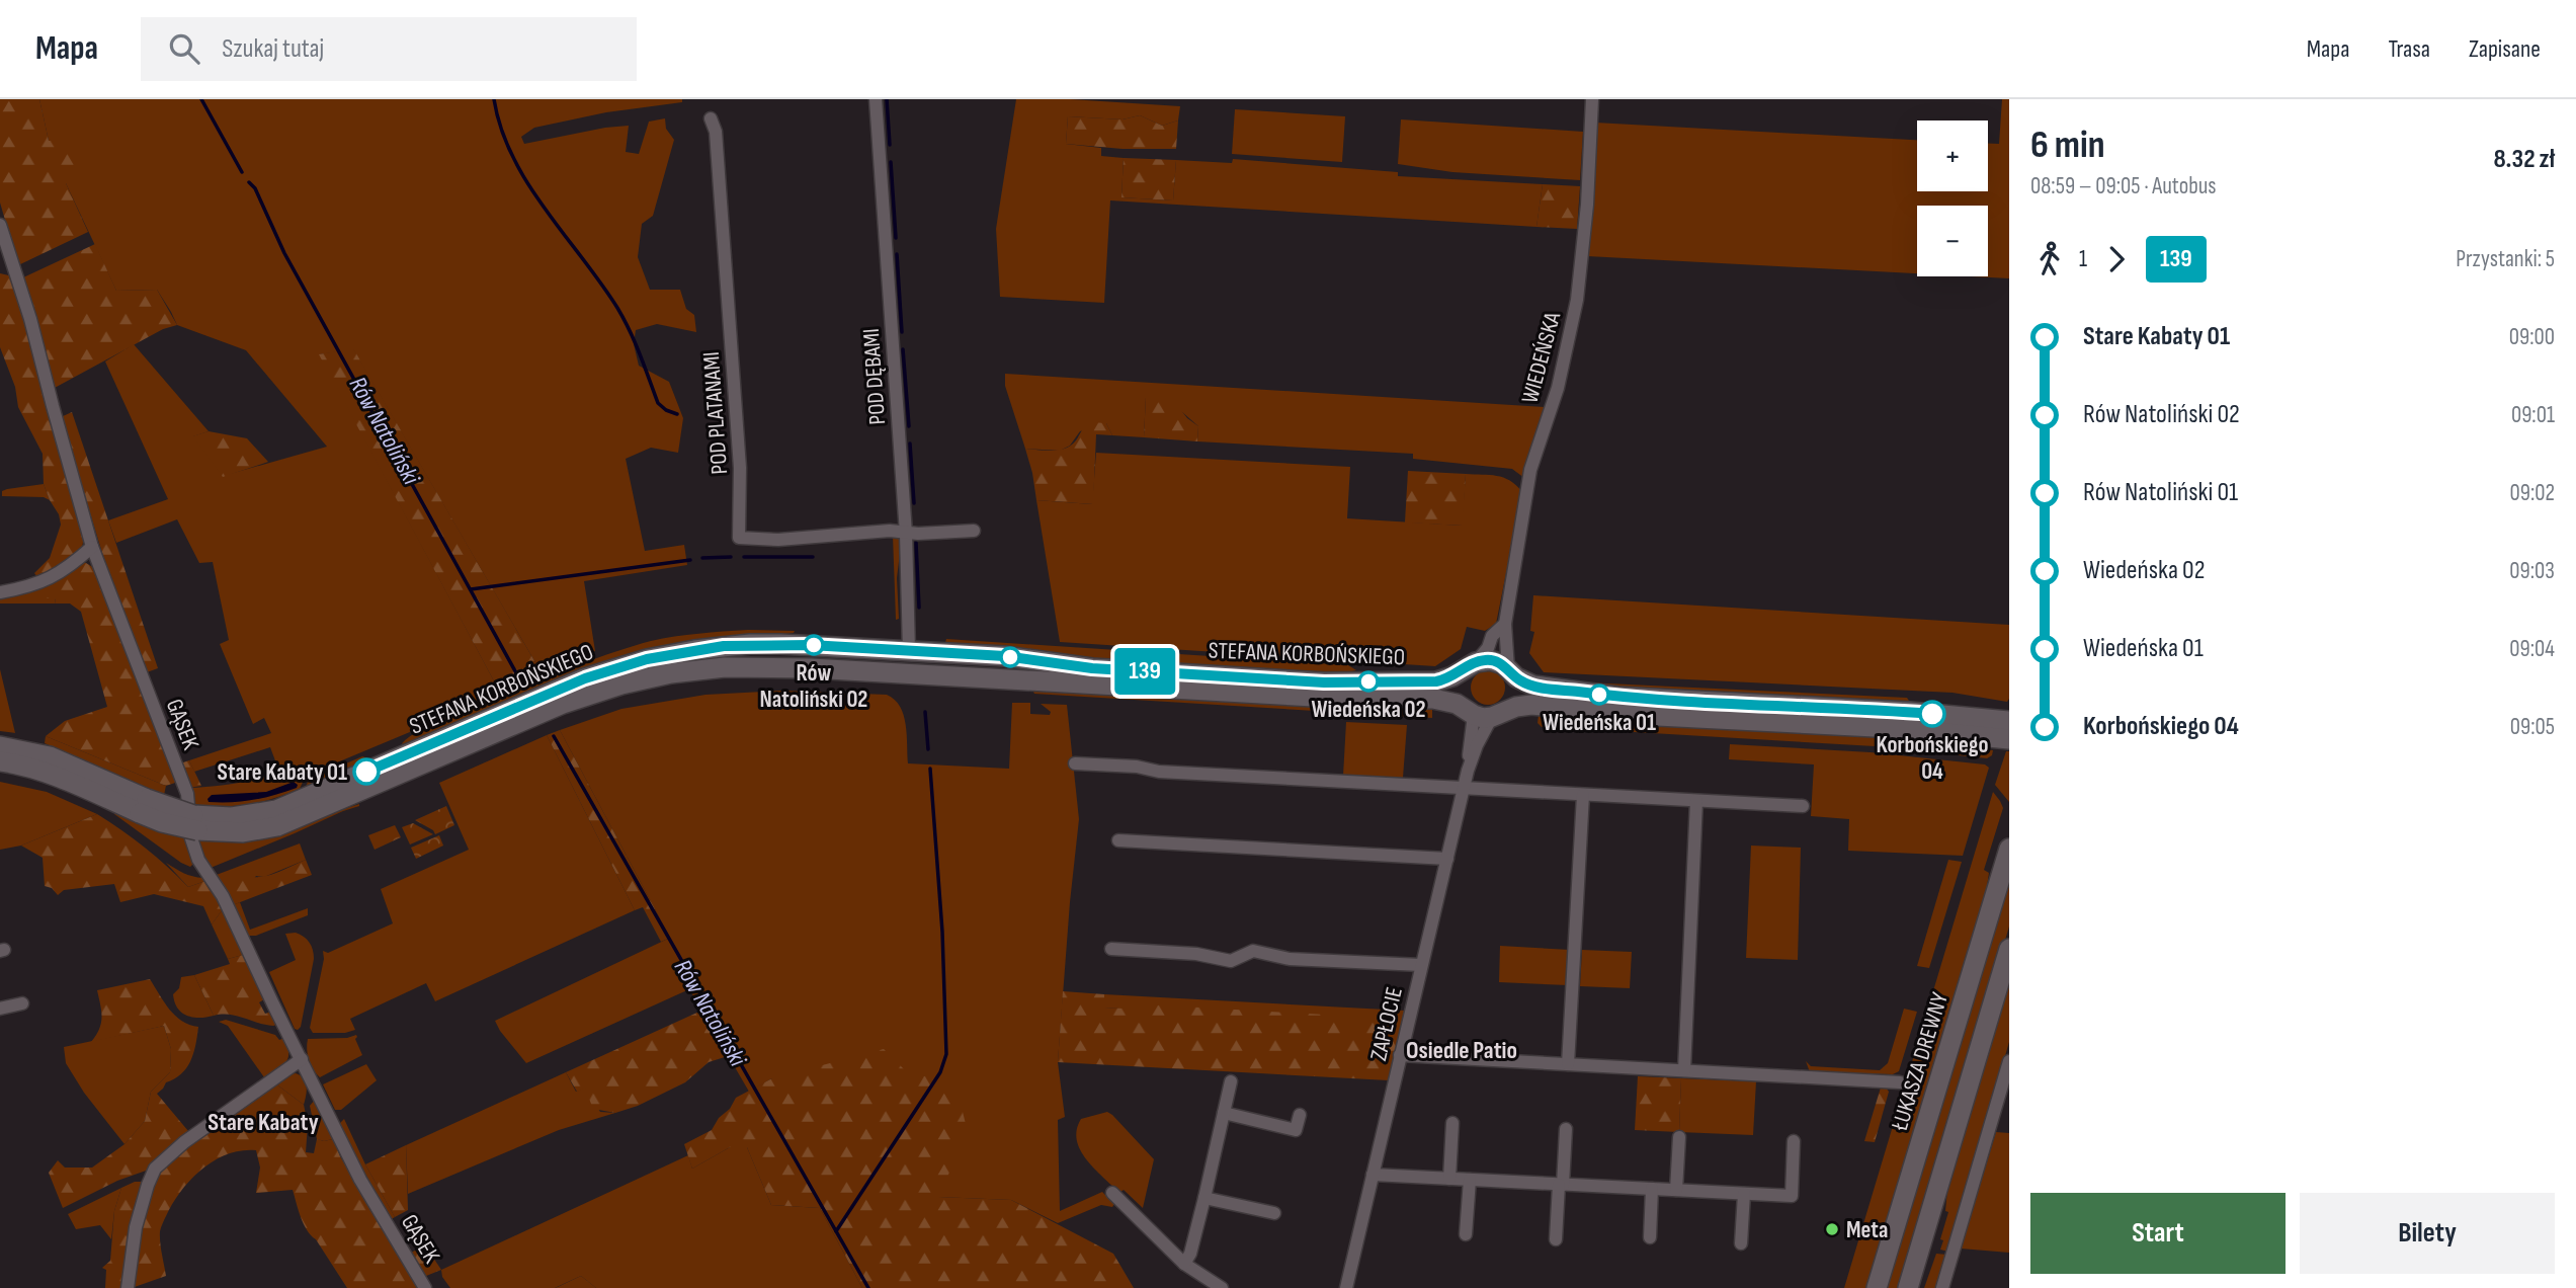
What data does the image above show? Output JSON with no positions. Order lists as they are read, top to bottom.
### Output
{
  "streets": {
    "street": [
      "WIEDEŃSKA",
      "POD DĘBAMI",
      "POD PLATANAMI",
      "STEFANA KORBOŃSKIEGO",
      "GĄSEK",
      "ZAPŁOCIE",
      "ŁUKASZA DREWNY"
    ]
  },
  "crossings": [
    ["WIEDEŃSKA", "STEFANA KORBOŃSKIEGO"],
    ["WIEDEŃSKA", "ZAPŁOCIE"],
    ["POD DĘBAMI", "POD PLATANAMI"],
    ["POD DĘBAMI", "STEFANA KORBOŃSKIEGO"],
    ["STEFANA KORBOŃSKIEGO", "ZAPŁOCIE"]
  ],
  "districts": ["Osiedle Patio", "Stare Kabaty"],
  "water": ["Rów Natoliński"],
  "places": [
    "Rów Natoliński 02",
    "Wiedeńska 02",
    "Wiedeńska 01",
    "Korbońskiego 04",
    "Stare Kabaty 01",
    "Meta"
  ],
  "lines": ["bus line 139"],
  "page": {
    "header": "Mapa",
    "search": "Szukaj tutaj",
    "nav": ["Mapa", "Trasa", "Zapisane"],
    "on_map": "139",
    "heading": ["6 min", "08:59 – 09:05 · Autobus", "8.32 zł"],
    "map_buttons": ["+", "−"],
    "legs": ["1", "139", "Przystanki: 5"],
    "list": [
      {
        "name": "Stare Kabaty 01",
        "value": "09:00"
      },
      {
        "name": "Rów Natoliński 02",
        "value": "09:01"
      },
      {
        "name": "Rów Natoliński 01",
        "value": "09:02"
      },
      {
        "name": "Wiedeńska 02",
        "value": "09:03"
      },
      {
        "name": "Wiedeńska 01",
        "value": "09:04"
      },
      {
        "name": "Korbońskiego 04",
        "value": "09:05"
      }
    ],
    "buttons": ["Start", "Bilety"]
  }
}
